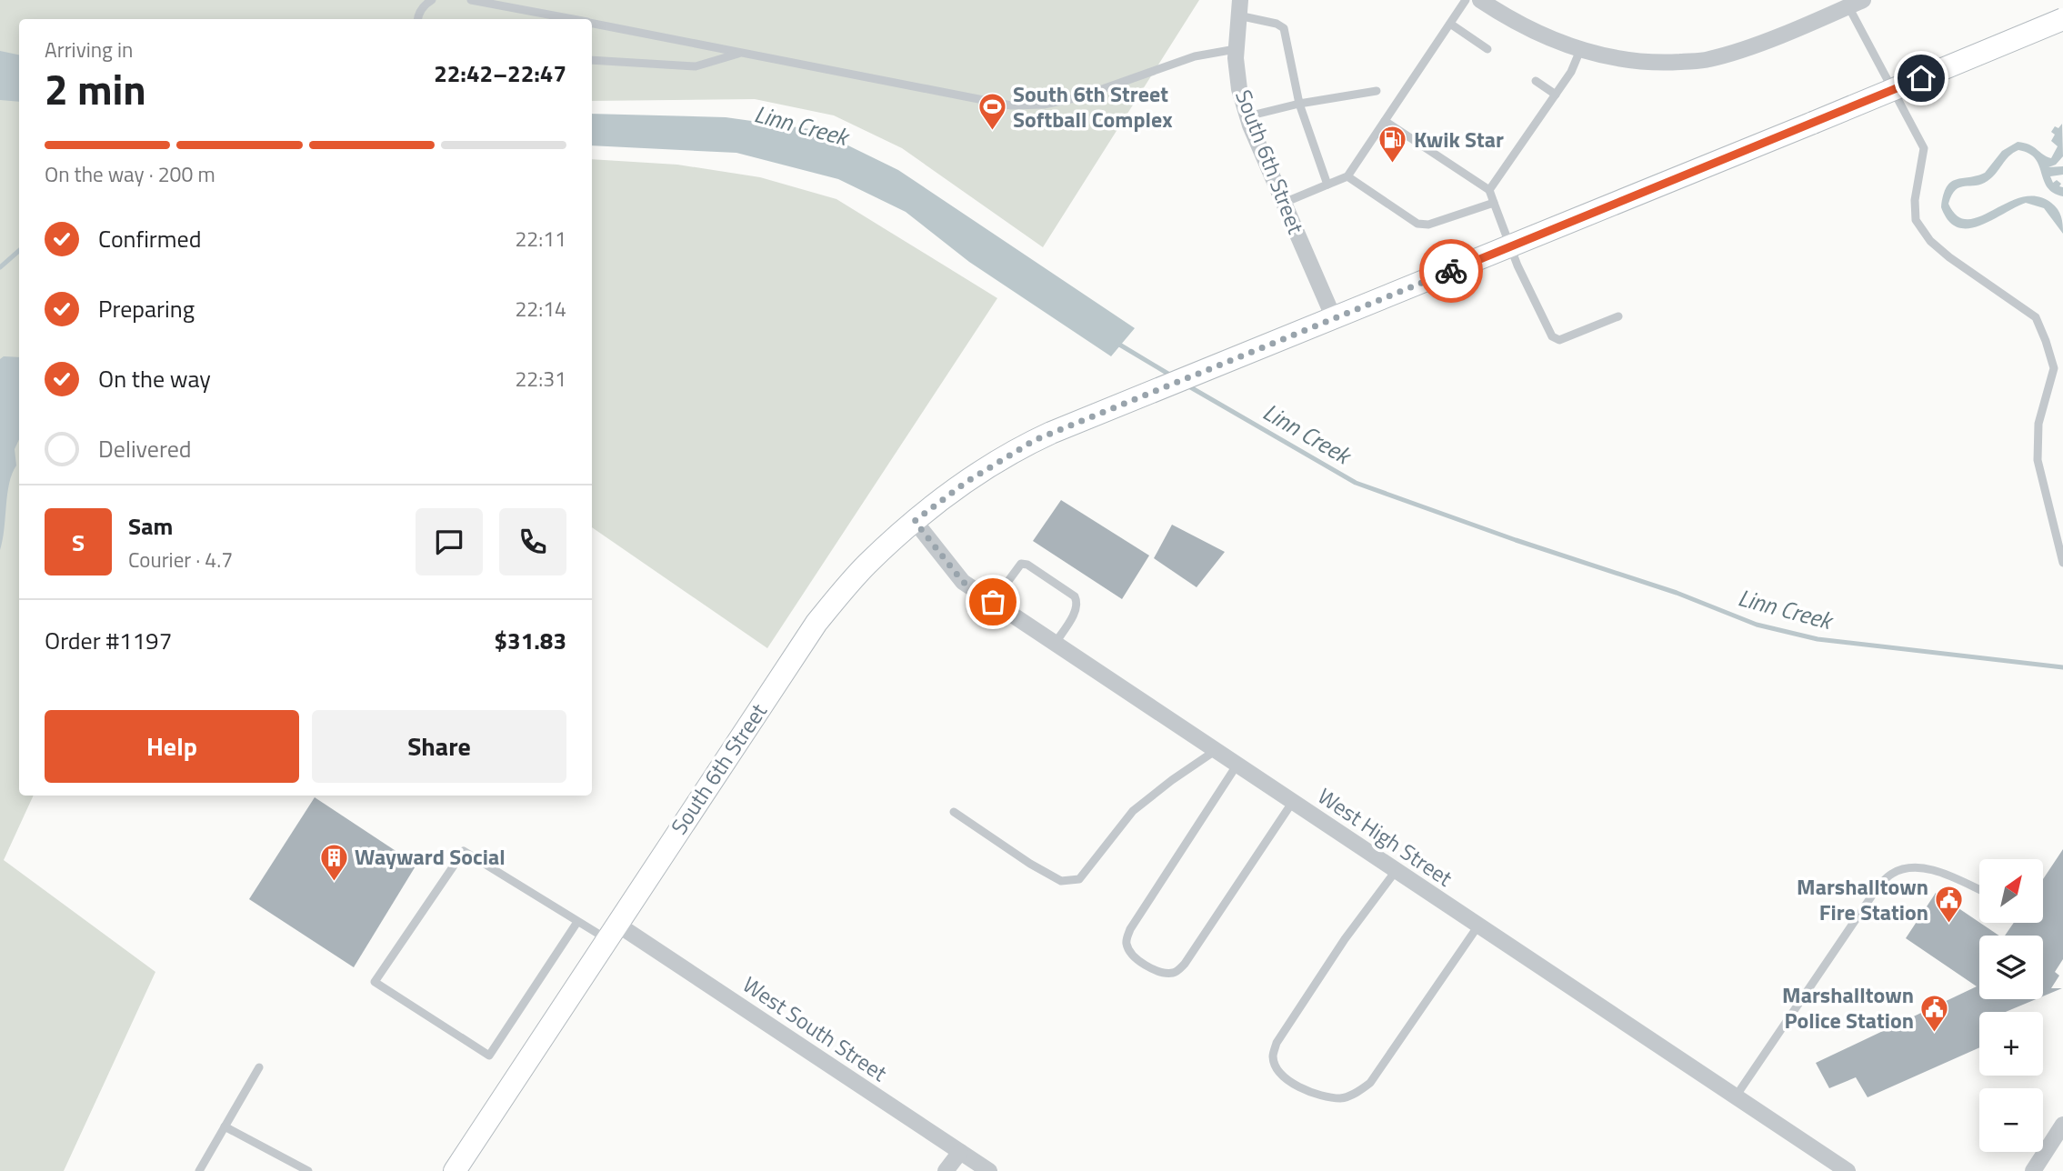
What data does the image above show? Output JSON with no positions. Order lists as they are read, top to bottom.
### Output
{
  "streets": {
    "main road": ["South 6th Street"],
    "street": ["West High Street", "West South Street"]
  },
  "crossings": [
    ["South 6th Street", "West High Street"],
    ["South 6th Street", "West South Street"]
  ],
  "water": ["Linn Creek"],
  "places": {
    "sports": ["South 6th Street Softball Complex"],
    "fuel station": ["Kwik Star"],
    "building": ["Wayward Social"],
    "public building": ["Marshalltown Fire Station", "Marshalltown Police Station"]
  },
  "north": "top right",
  "page": {
    "heading": ["2 min", "Arriving in", "22:42–22:47"],
    "panel": [
      "Sam",
      "Courier · 4.7",
      "Order #1197",
      "$31.83"
    ],
    "bar": "On the way · 200 m",
    "list": [
      ["Confirmed", "22:11"],
      ["Preparing", "22:14"],
      ["On the way", "22:31"],
      "Delivered"
    ],
    "round": "S",
    "buttons": ["Help", "Share"],
    "map_buttons": ["+", "−"]
  }
}
